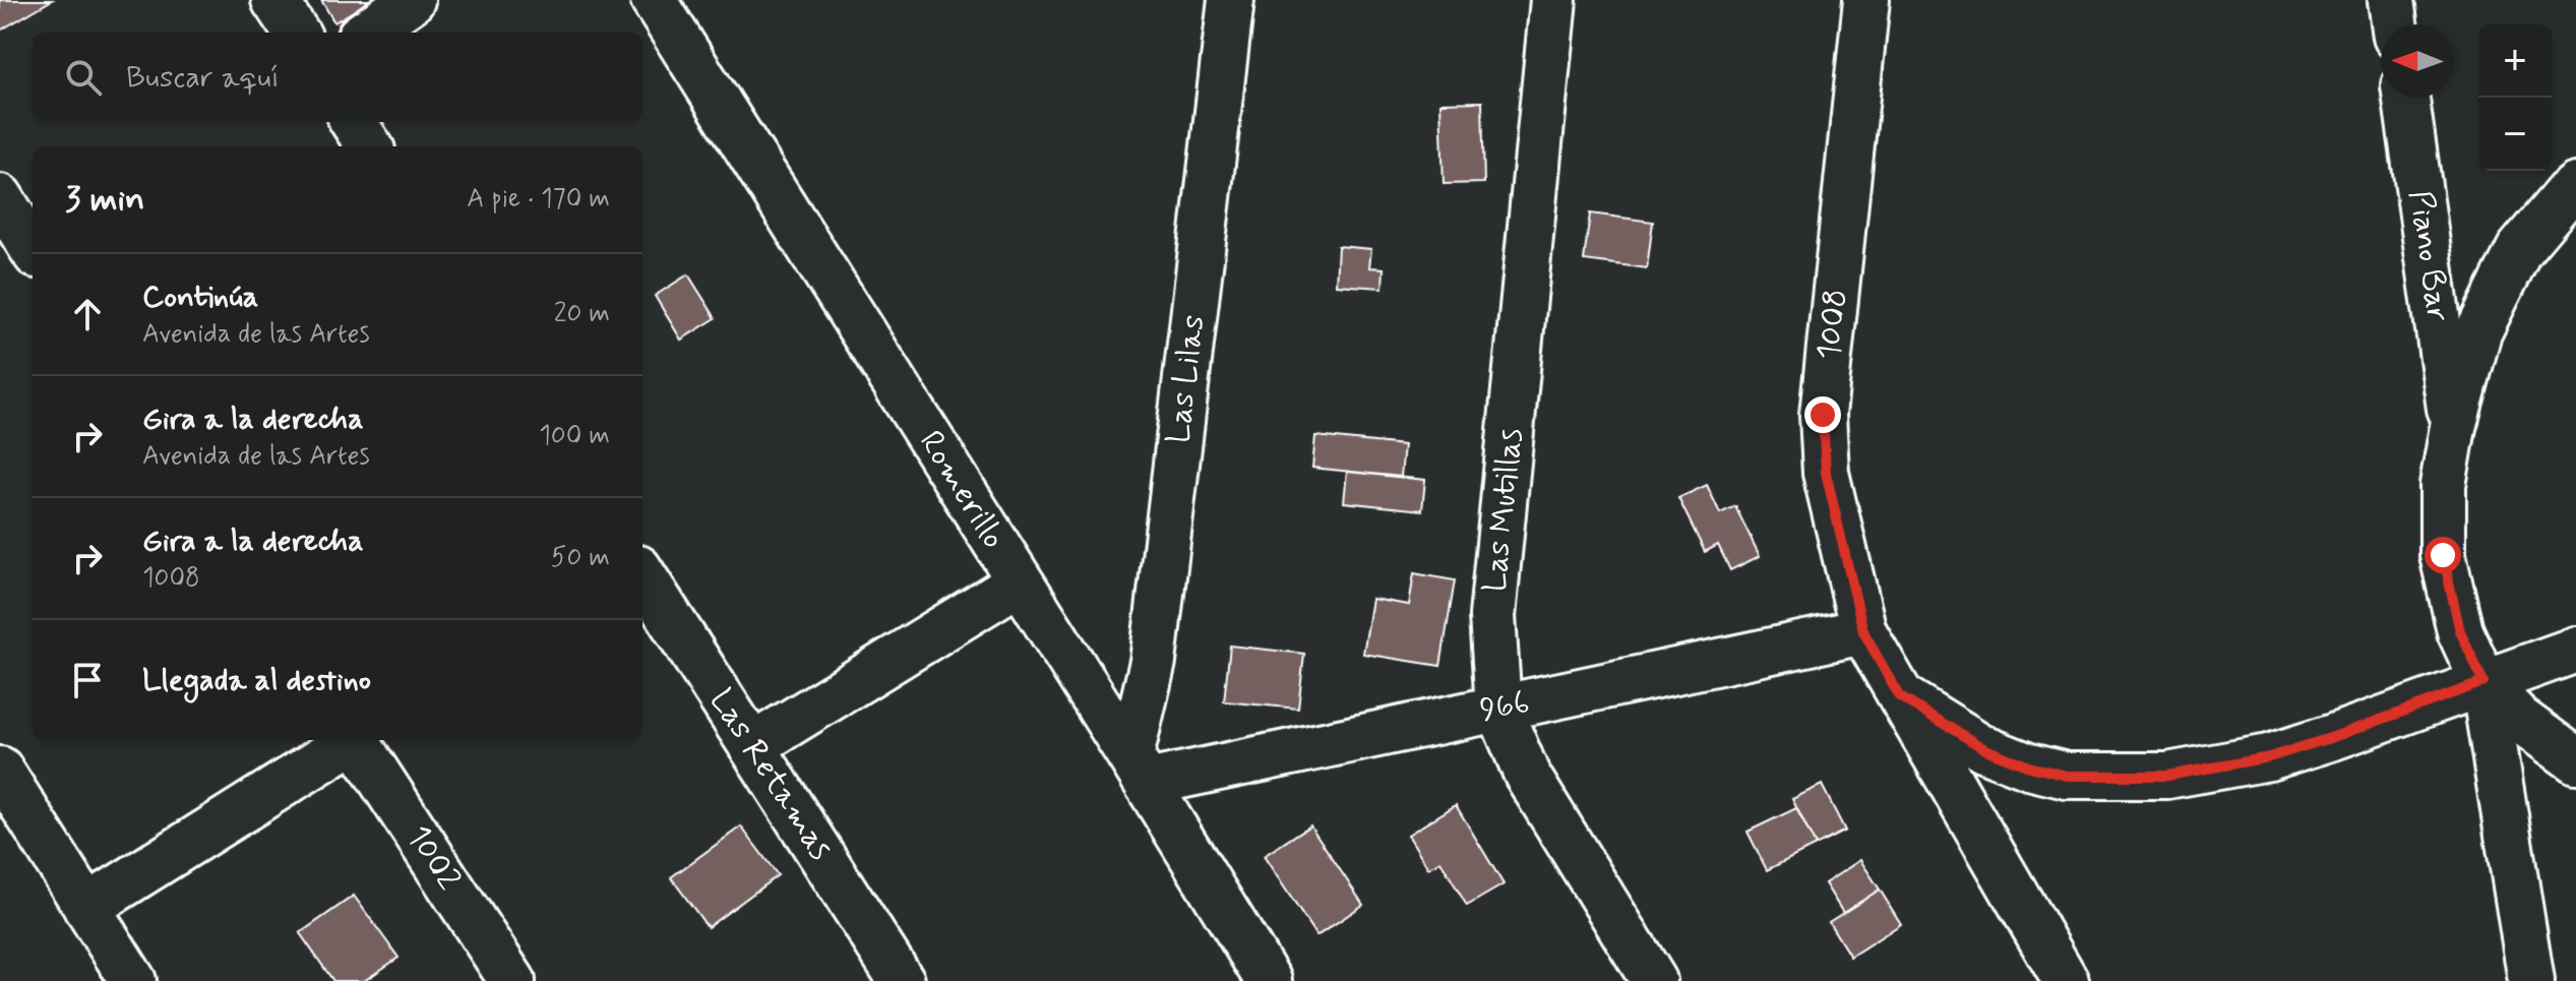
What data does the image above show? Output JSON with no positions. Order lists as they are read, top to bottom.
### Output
{
  "streets": {
    "street": [
      "Piano Bar",
      "1008",
      "Las Lilas",
      "Romerillo",
      "Las Mutillas",
      "966",
      "Las Retamas",
      "1002"
    ]
  },
  "crossings": [
    ["1008", "966"],
    ["Las Lilas", "Romerillo"],
    ["Las Lilas", "966"],
    ["Romerillo", "966"],
    ["Las Mutillas", "966"]
  ],
  "north": "left",
  "page": {
    "map_buttons": ["+", "−"],
    "search": "Buscar aquí",
    "heading": ["3 min", "A pie · 170 m"],
    "list": [
      ["Continúa", "Avenida de las Artes", "20 m"],
      ["Gira a la derecha", "Avenida de las Artes", "100 m"],
      ["Gira a la derecha", "1008", "50 m"],
      "Llegada al destino"
    ]
  }
}
